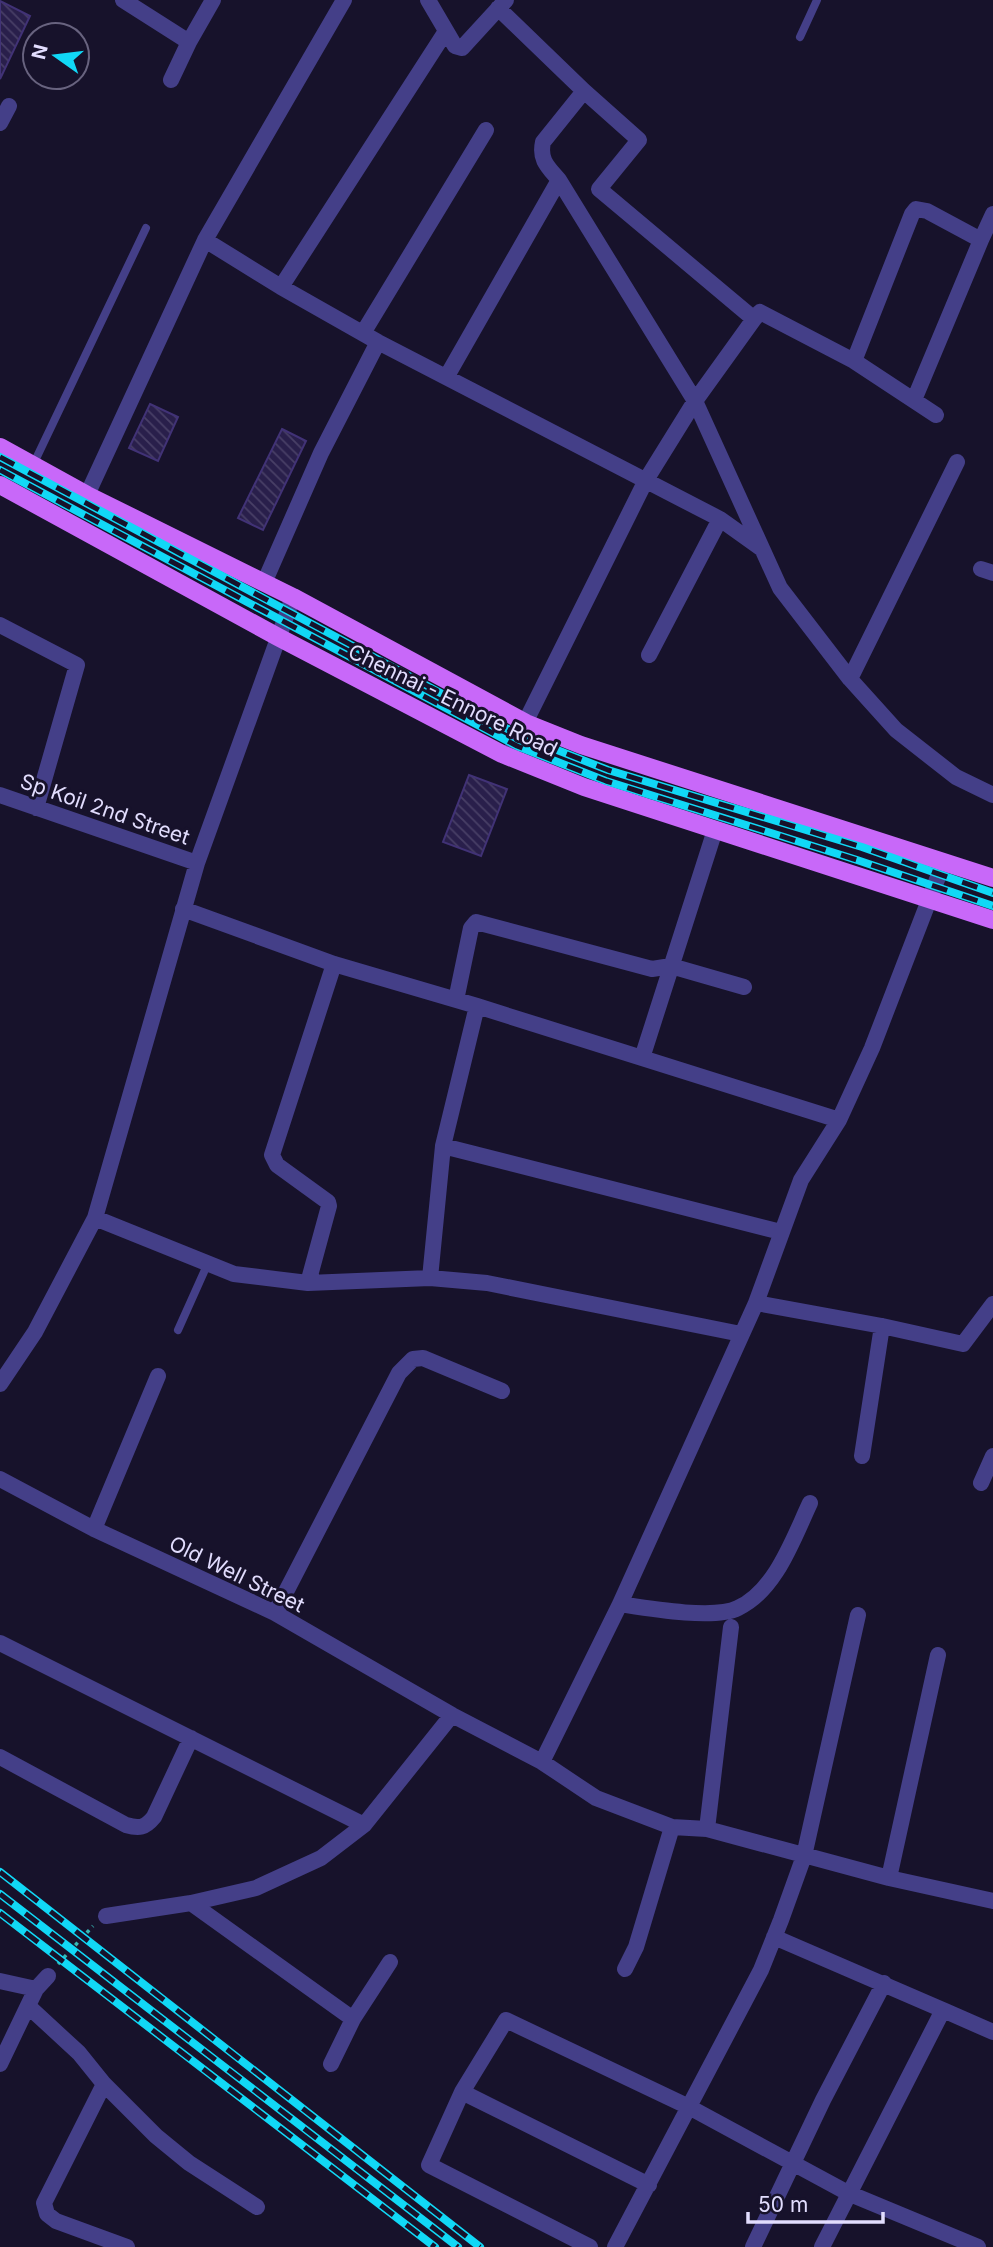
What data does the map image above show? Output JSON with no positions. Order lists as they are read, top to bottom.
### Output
{
  "streets": {
    "main road": ["Chennai - Ennore Road"],
    "street": ["Sp Koil 2nd Street", "Old Well Street"]
  },
  "scale_bar": "50 m",
  "north": "left"
}
